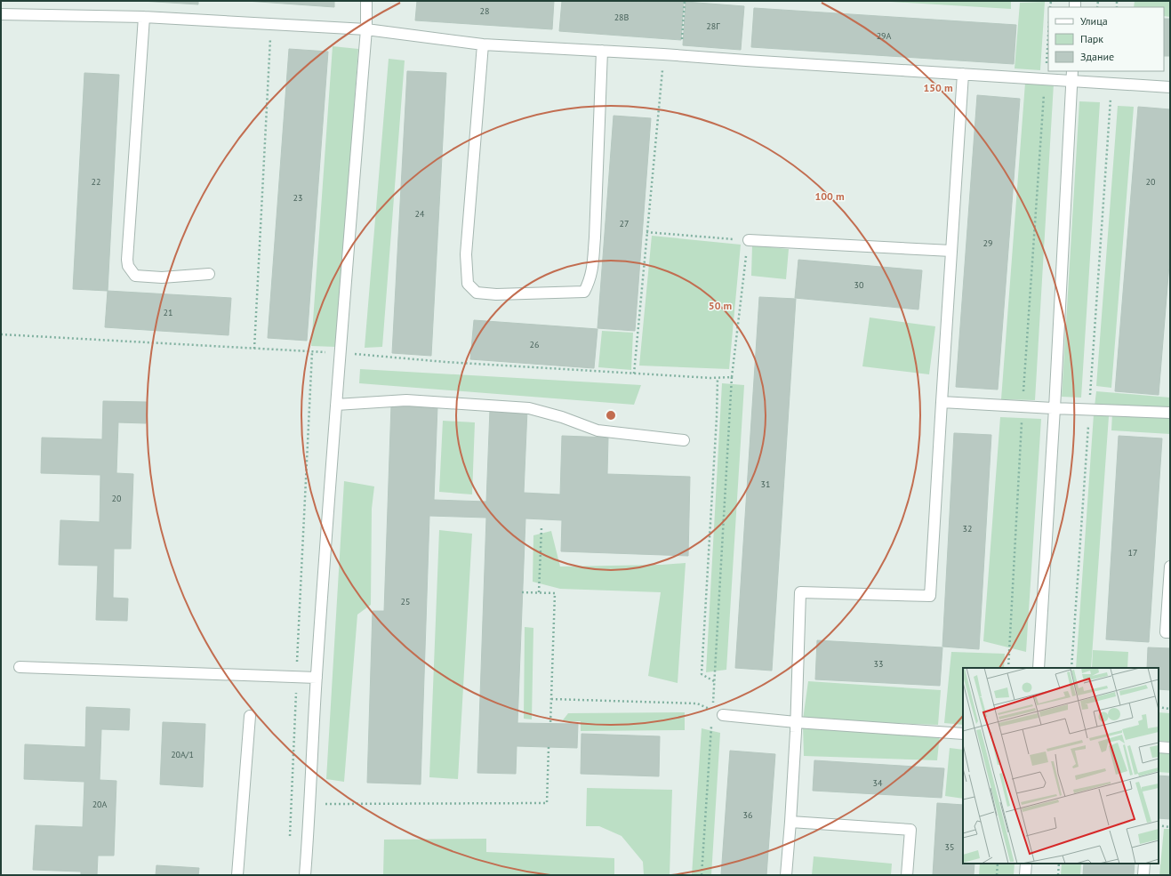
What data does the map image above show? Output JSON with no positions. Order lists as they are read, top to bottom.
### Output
{
  "house_numbers": [
    "28",
    "28В",
    "28Г",
    "29А",
    "22",
    "20",
    "23",
    "24",
    "27",
    "29",
    "30",
    "21",
    "26",
    "31",
    "20",
    "32",
    "17",
    "25",
    "33",
    "20А/1",
    "34",
    "20А",
    "36",
    "35"
  ],
  "legend": ["Улица", "Парк", "Здание"],
  "rings": ["150 m", "100 m", "50 m"]
}
